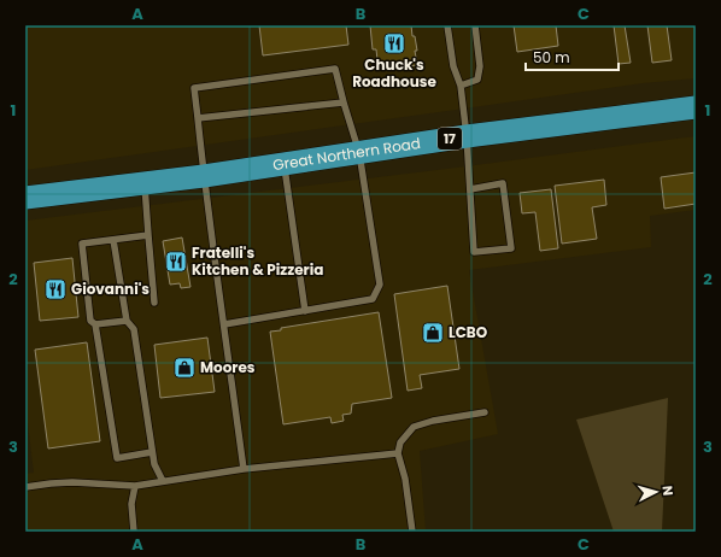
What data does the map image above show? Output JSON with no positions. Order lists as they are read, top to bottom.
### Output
{
  "streets": {
    "highway": ["17", "Great Northern Road"]
  },
  "places": {
    "restaurant": ["Chuck's Roadhouse", "Fratelli's Kitchen & Pizzeria", "Giovanni's"],
    "shop": ["LCBO", "Moores"]
  },
  "scale_bar": "50 m",
  "north": "right",
  "grid": {
    "columns": ["A", "B", "C"],
    "rows": ["1", "2", "3"]
  }
}
